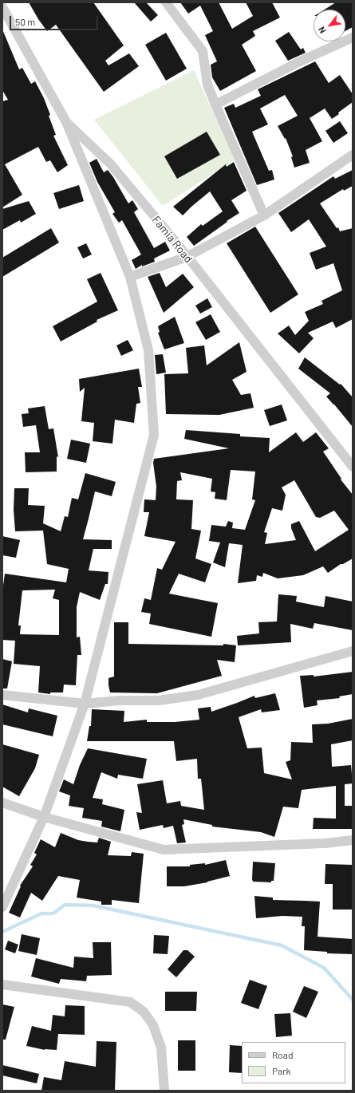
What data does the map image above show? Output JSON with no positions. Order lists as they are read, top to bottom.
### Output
{
  "streets": {
    "street": ["Famia Road"]
  },
  "legend": ["Road", "Park"],
  "scale_bar": "50 m",
  "north": "bottom left"
}
